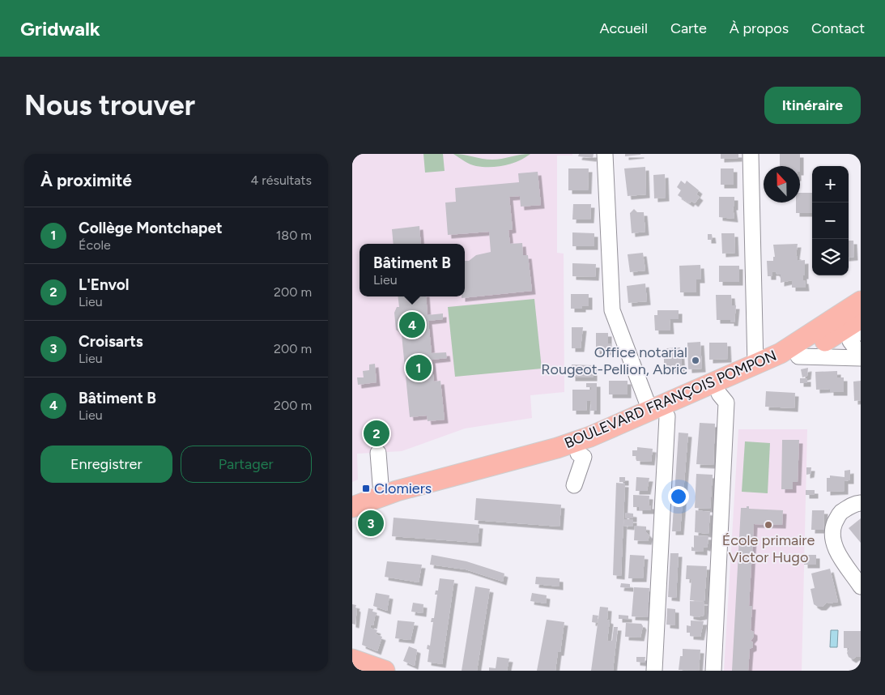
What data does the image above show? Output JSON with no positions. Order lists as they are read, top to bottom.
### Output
{
  "streets": {
    "main road": ["BOULEVARD FRANÇOIS POMPON"]
  },
  "places": {
    "other": ["Office notarial Rougeot-Pellion, Abric", "École primaire Victor Hugo"],
    "transit": ["Clomiers"]
  },
  "north": "top",
  "page": {
    "header": "Gridwalk",
    "nav": [
      "Accueil",
      "Carte",
      "À propos",
      "Contact"
    ],
    "buttons": [
      "Itinéraire",
      ["Enregistrer", "Partager"]
    ],
    "title": "Nous trouver",
    "heading": ["À proximité", "4 résultats"],
    "map_buttons": ["+", "−"],
    "list": [
      {
        "mark": "1",
        "name": "Collège Montchapet",
        "note": "École",
        "value": "180 m"
      },
      {
        "mark": "2",
        "name": "L'Envol",
        "note": "Lieu",
        "value": "200 m"
      },
      {
        "mark": "3",
        "name": "Croisarts",
        "note": "Lieu",
        "value": "200 m"
      },
      {
        "mark": "4",
        "name": "Bâtiment B",
        "note": "Lieu",
        "value": "200 m"
      }
    ],
    "popup": ["Bâtiment B", "Lieu"],
    "pins": [
      "4",
      "1",
      "2",
      "3"
    ]
  }
}
